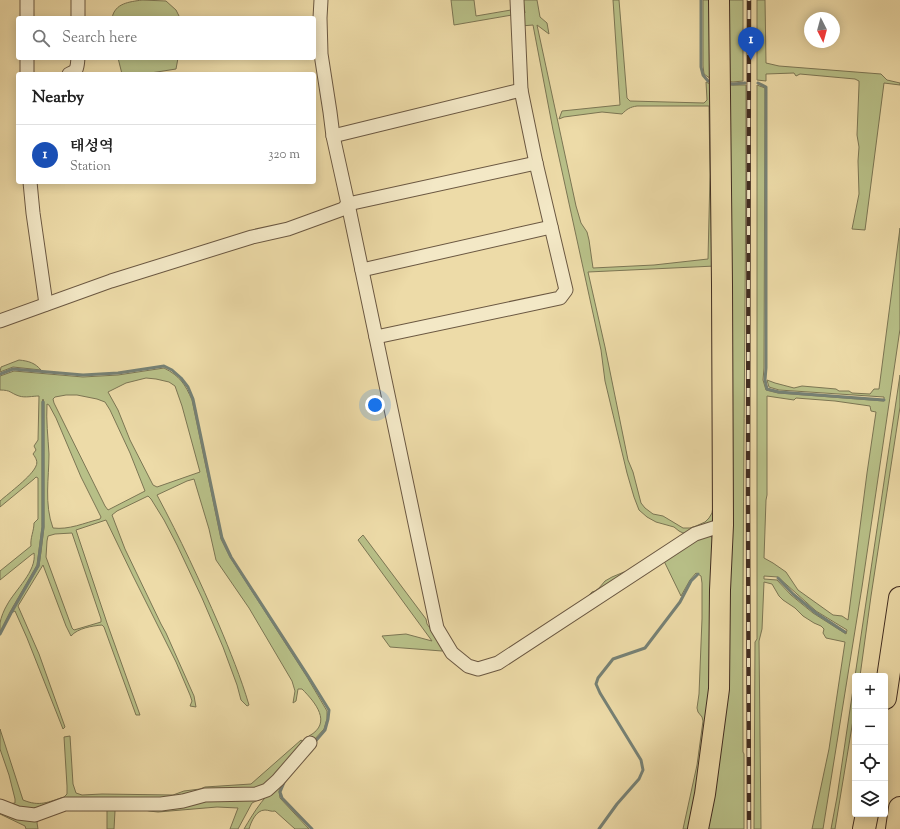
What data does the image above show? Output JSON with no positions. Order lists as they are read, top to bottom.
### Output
{
  "north": "bottom",
  "page": {
    "search": "Search here",
    "pins": "1",
    "heading": "Nearby",
    "list": [
      {
        "mark": "1",
        "name": "태성역",
        "note": "Station",
        "value": "320 m"
      }
    ],
    "map_buttons": ["+", "−"]
  }
}
